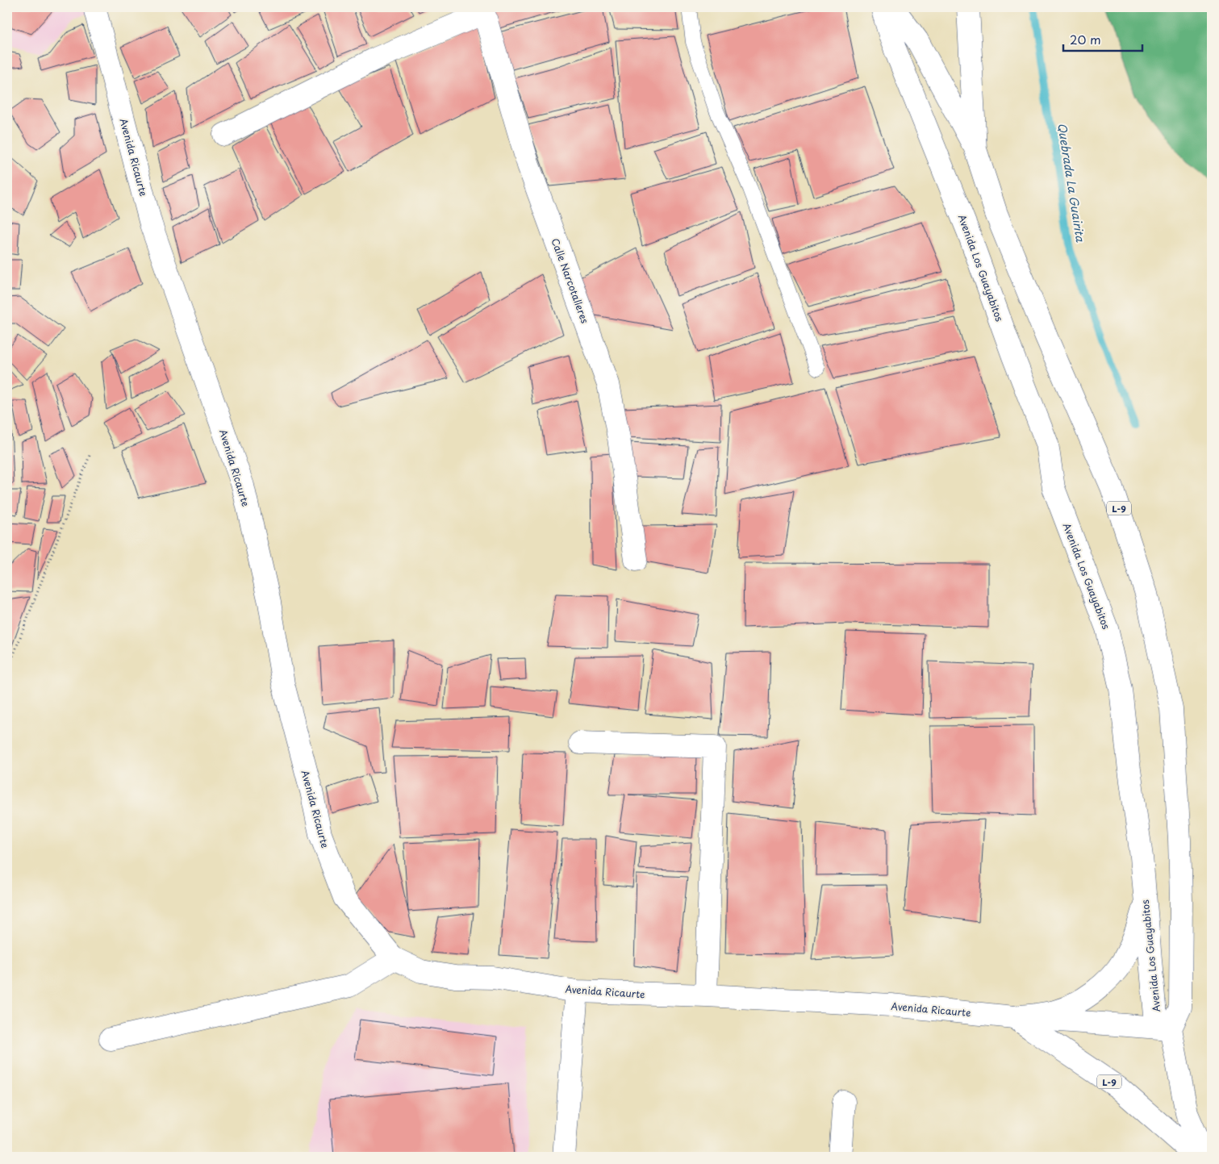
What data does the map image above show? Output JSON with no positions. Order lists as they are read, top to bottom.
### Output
{
  "streets": {
    "street": [
      "Avenida Ricaurte",
      "Avenida Los Guayabitos",
      "Calle Narcotalleres",
      "L-9"
    ]
  },
  "crossings": [
    ["Avenida Ricaurte", "Avenida Los Guayabitos"],
    ["Avenida Ricaurte", "L-9"]
  ],
  "water": ["Quebrada La Guairita"],
  "scale_bar": "20 m"
}
